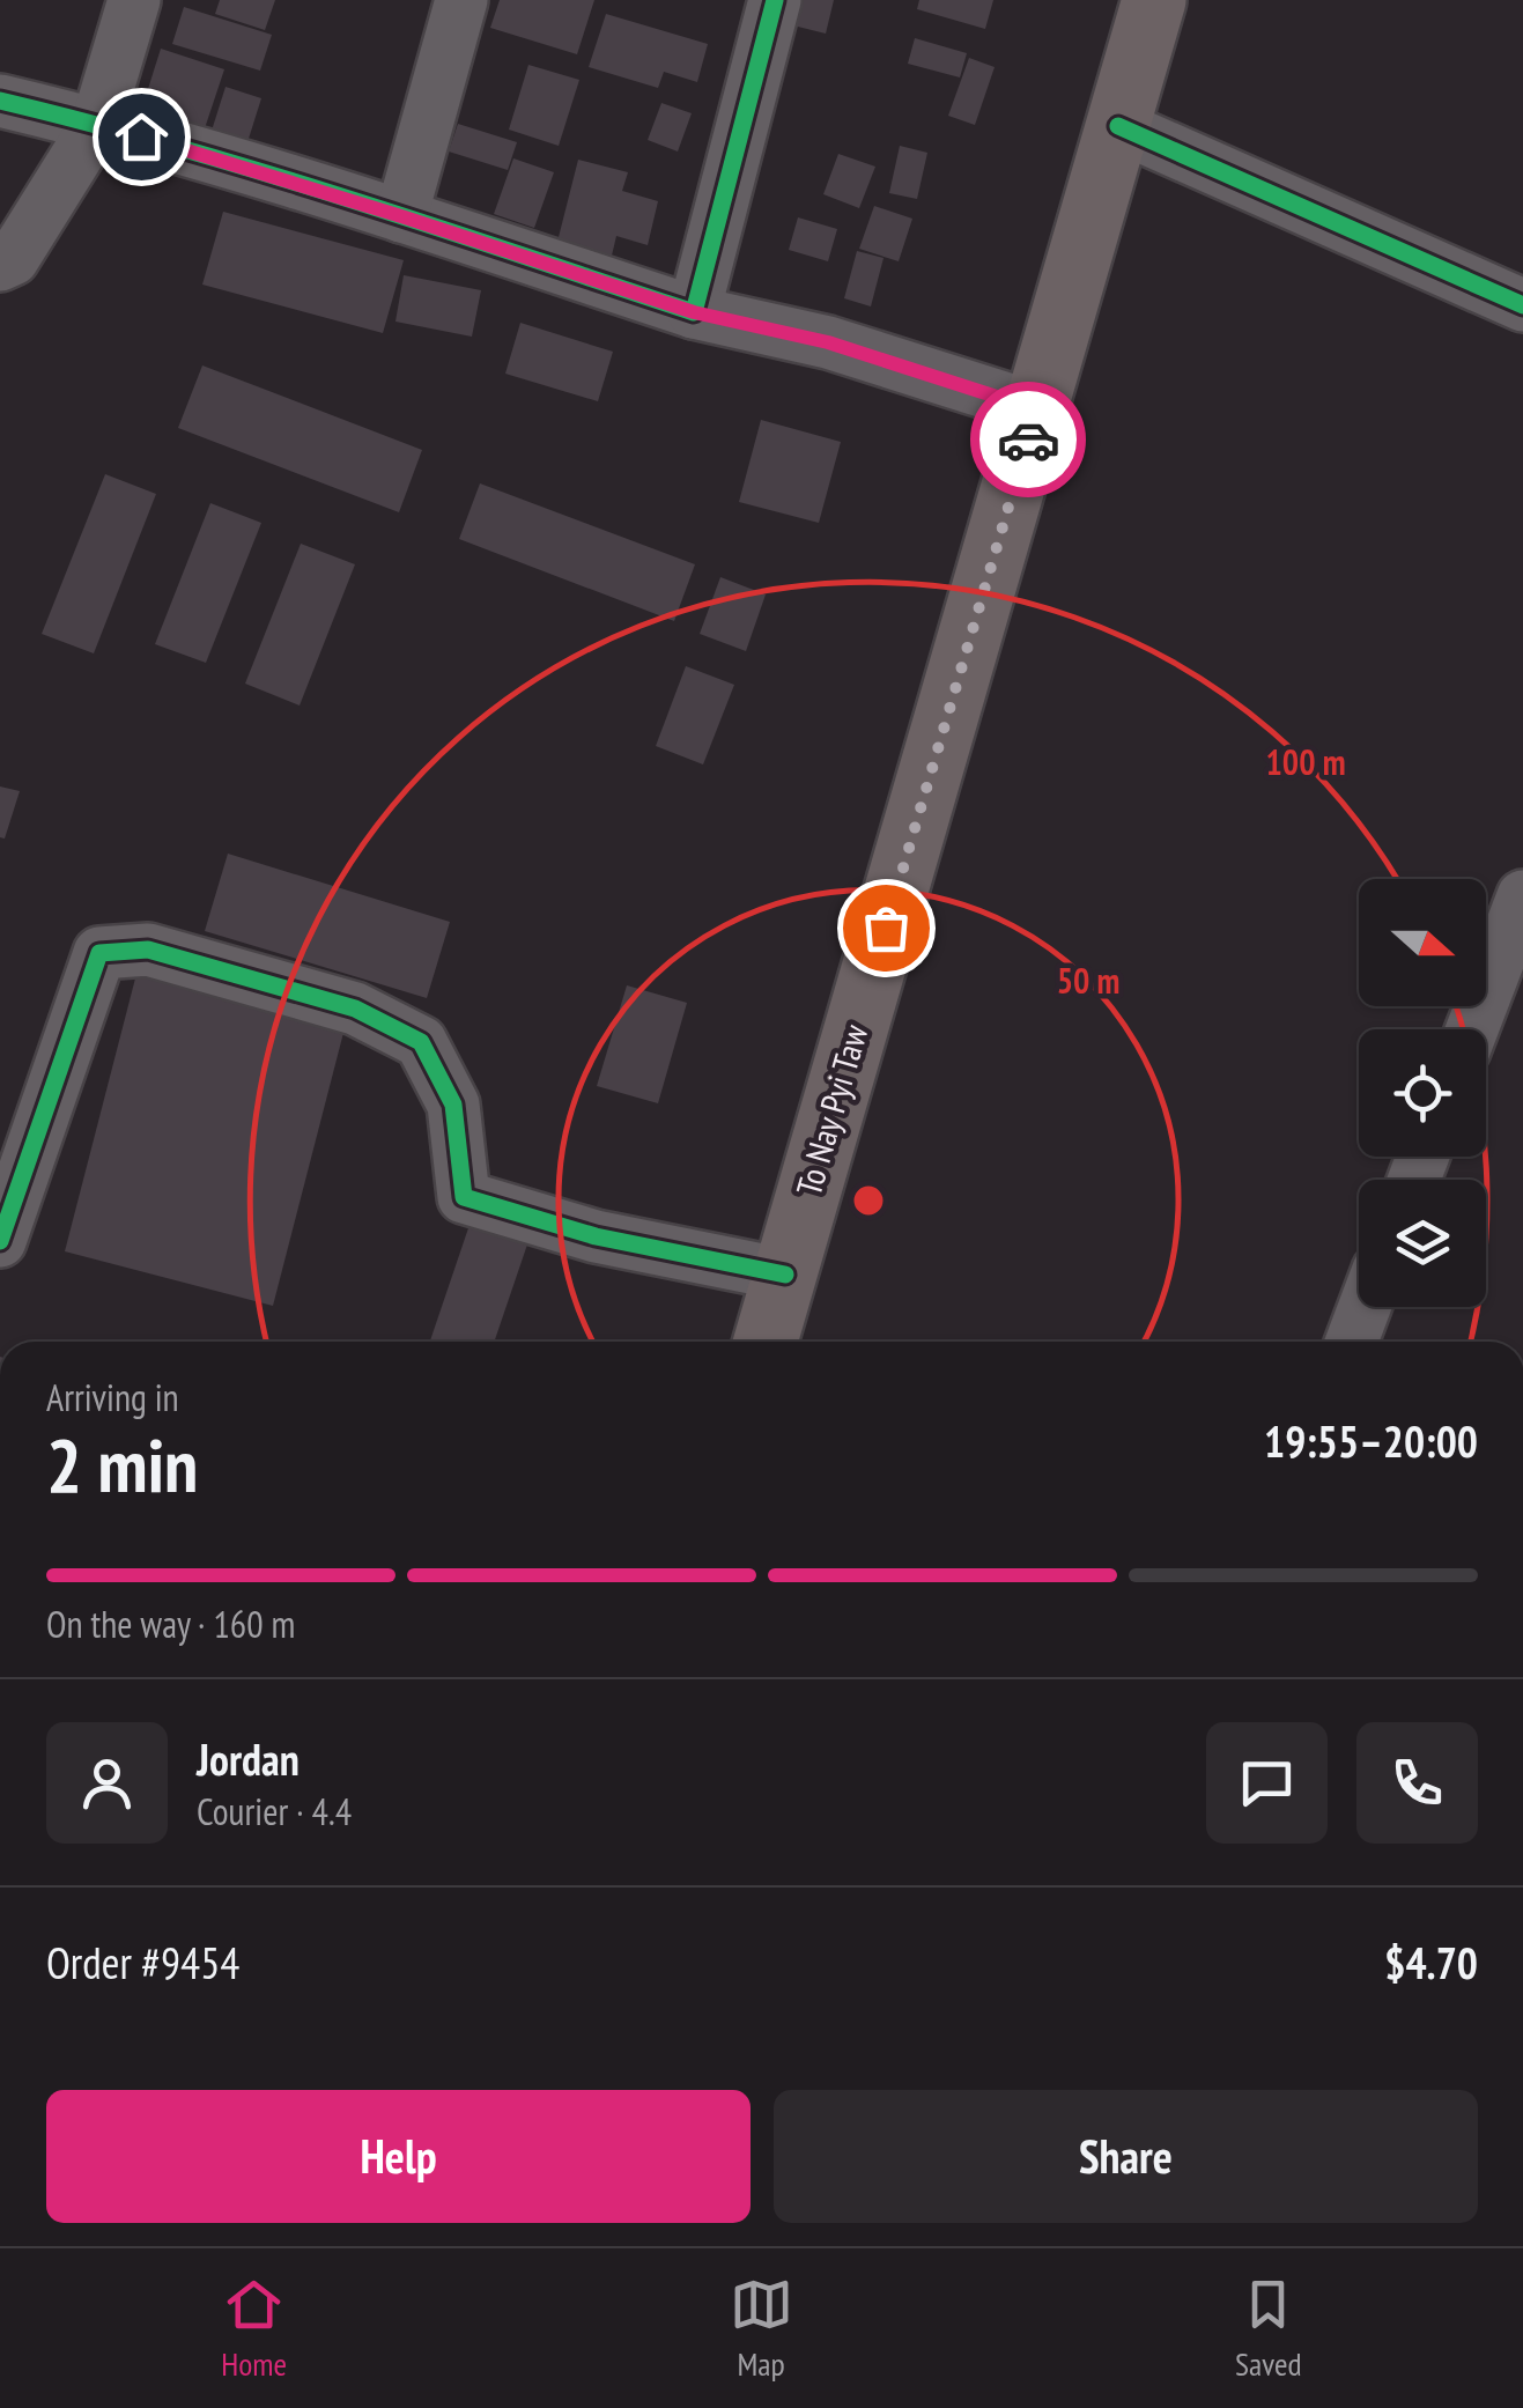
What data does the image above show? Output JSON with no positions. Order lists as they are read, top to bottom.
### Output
{
  "streets": {
    "main road": ["To Nay Pyi Taw"]
  },
  "north": "right",
  "page": {
    "heading": ["2 min", "Arriving in", "19:55–20:00"],
    "panel": [
      "Jordan",
      "Courier · 4.4",
      "Order #9454",
      "$4.70"
    ],
    "bar": "On the way · 160 m",
    "buttons": ["Help", "Share"],
    "tabs": ["Home", "Map", "Saved"]
  },
  "rings": ["100 m", "50 m"]
}
